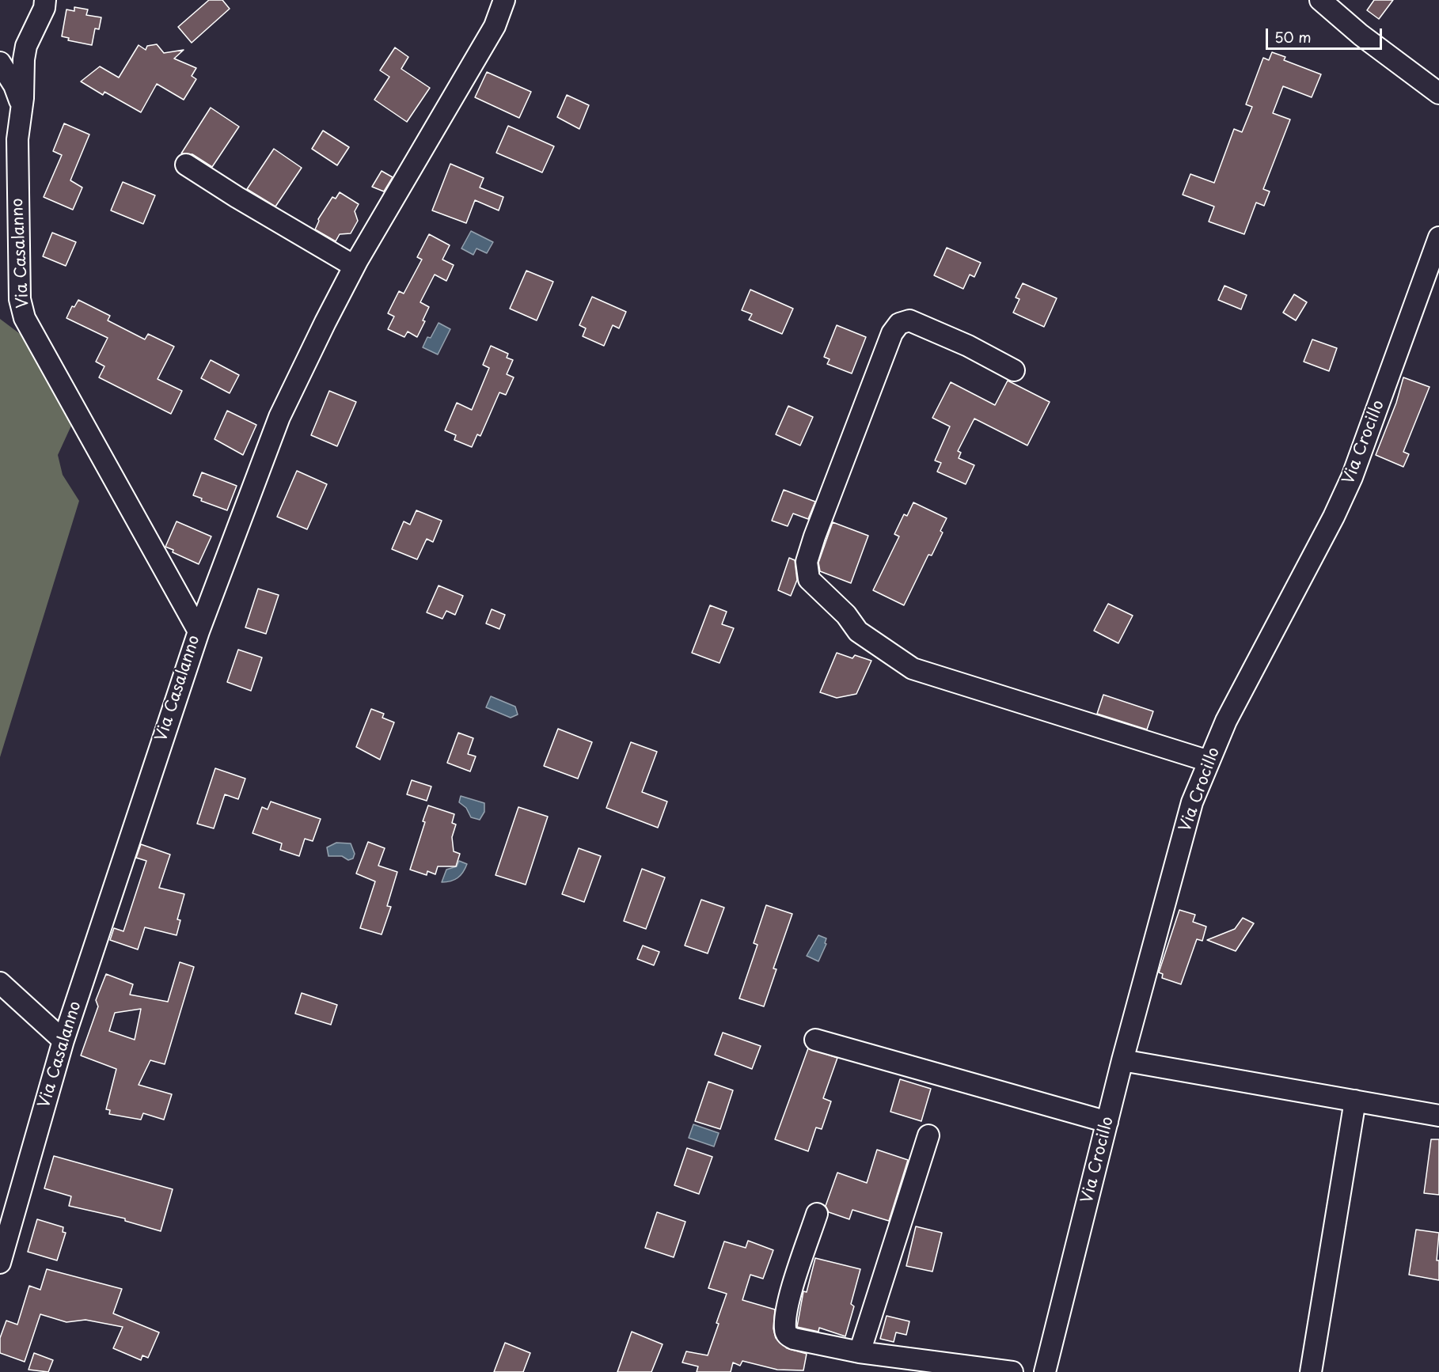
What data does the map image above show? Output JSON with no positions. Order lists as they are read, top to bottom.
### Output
{
  "streets": {
    "street": ["Via Casalanno", "Via Crocillo"]
  },
  "scale_bar": "50 m"
}
